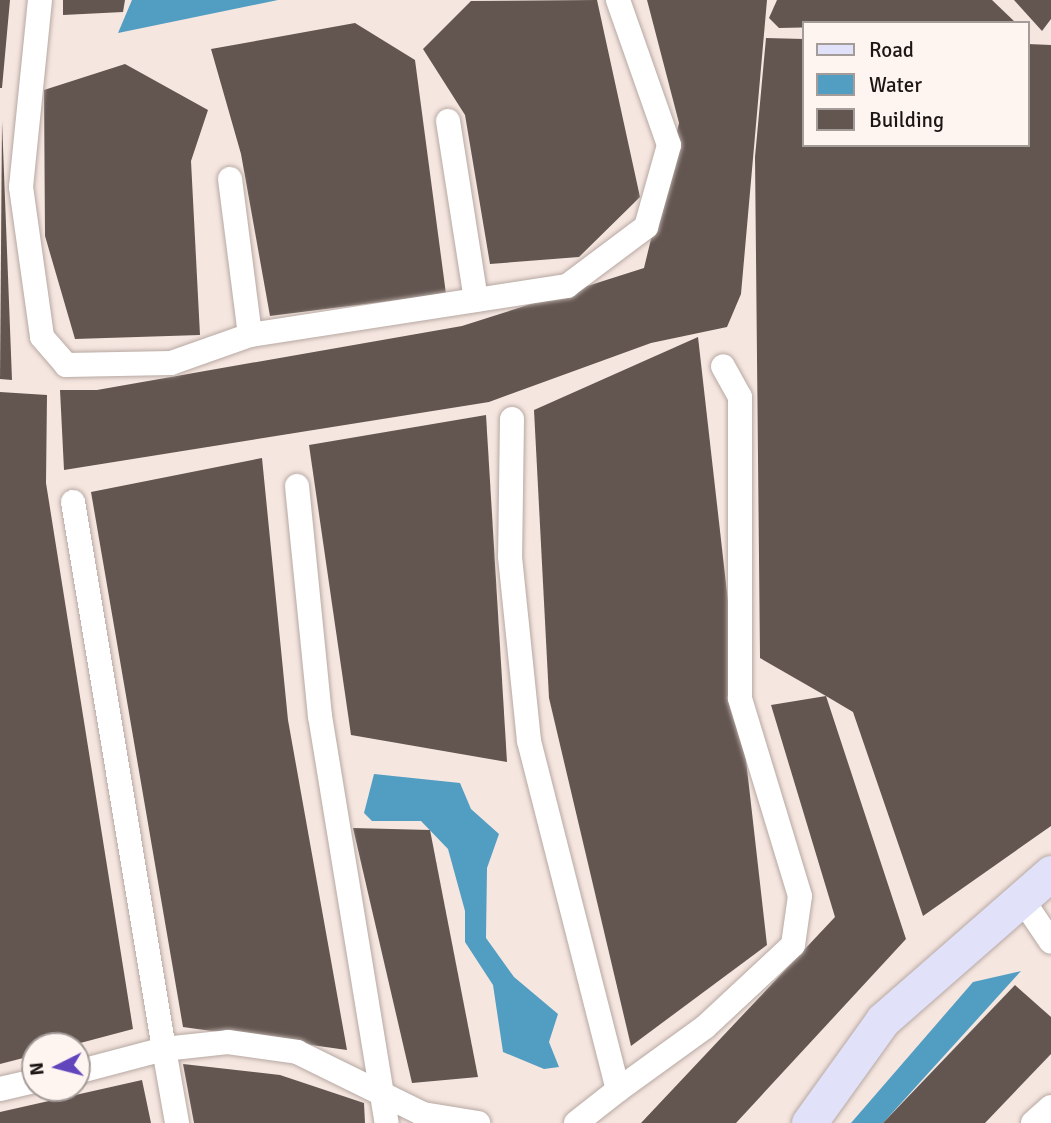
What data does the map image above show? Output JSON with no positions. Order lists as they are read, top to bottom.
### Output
{
  "legend": ["Road", "Water", "Building"],
  "north": "left"
}
